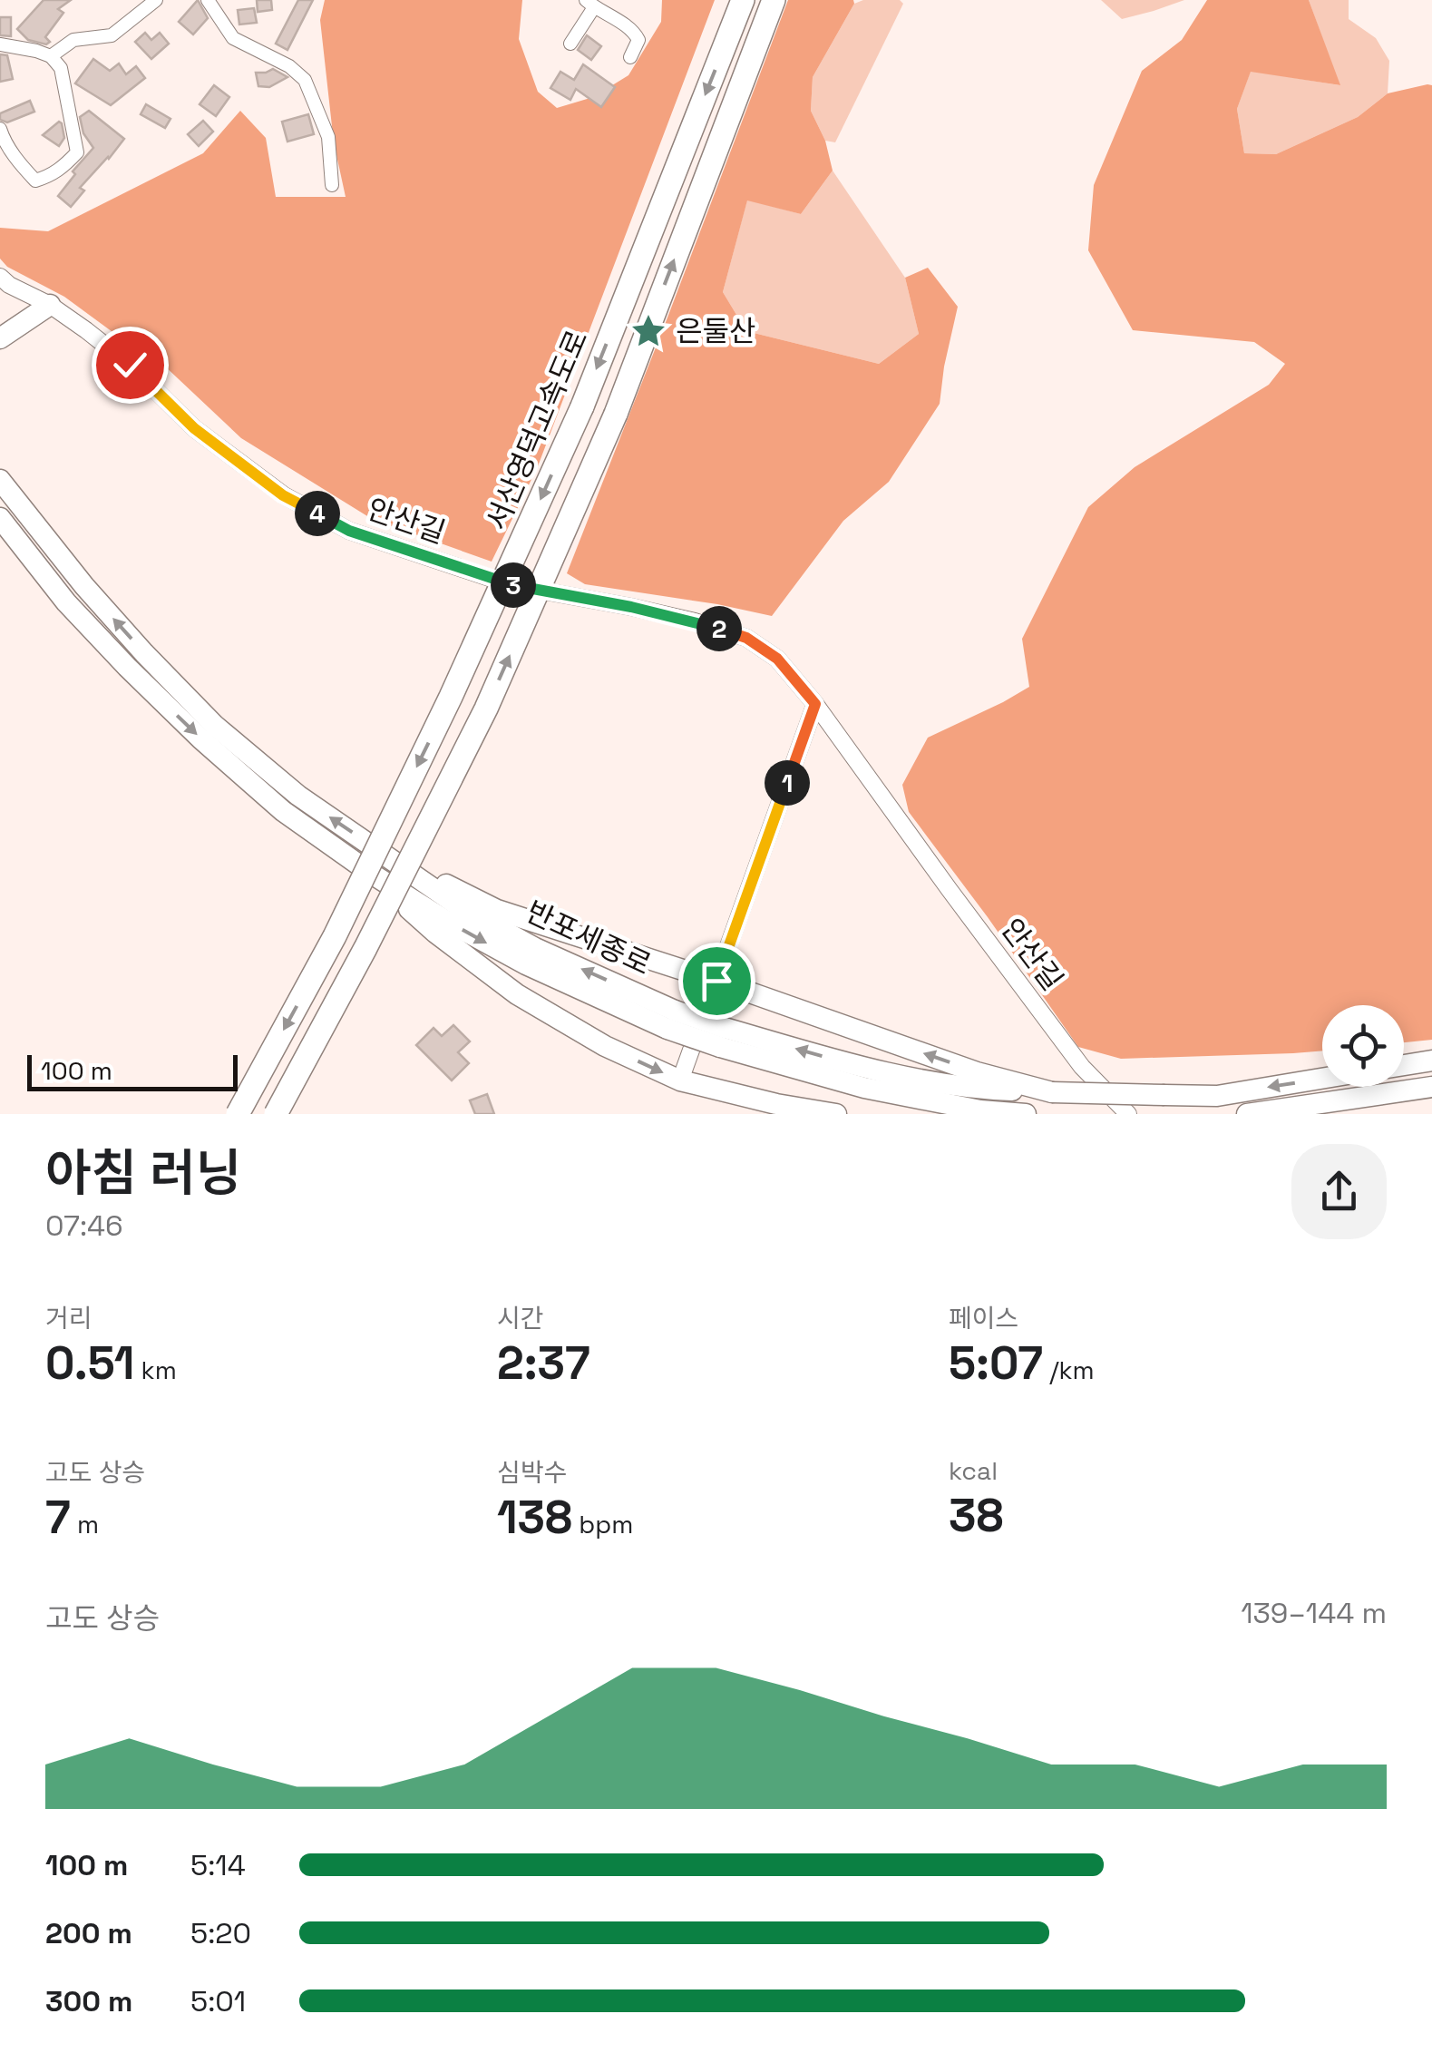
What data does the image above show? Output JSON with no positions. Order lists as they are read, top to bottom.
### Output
{
  "streets": {
    "highway": ["서산영덕고속도로", "반포세종로"],
    "street": ["안산길"]
  },
  "places": {
    "place": ["은둘산"]
  },
  "scale_bar": "100 m",
  "page": {
    "pins": [
      "4",
      "3",
      "2",
      "1"
    ],
    "scale": "100 m",
    "heading": ["아침 러닝", "07:46"],
    "stats": [
      ["거리", "0.51 km"],
      ["시간", "2:37"],
      ["페이스", "5:07 /km"],
      ["고도 상승", "7 m"],
      ["심박수", "138 bpm"],
      ["kcal", "38"]
    ],
    "chart": ["고도 상승", "139–144 m"],
    "list": [
      {
        "name": "100 m",
        "note": "5:14"
      },
      {
        "name": "200 m",
        "note": "5:20"
      },
      {
        "name": "300 m",
        "note": "5:01"
      }
    ]
  }
}
